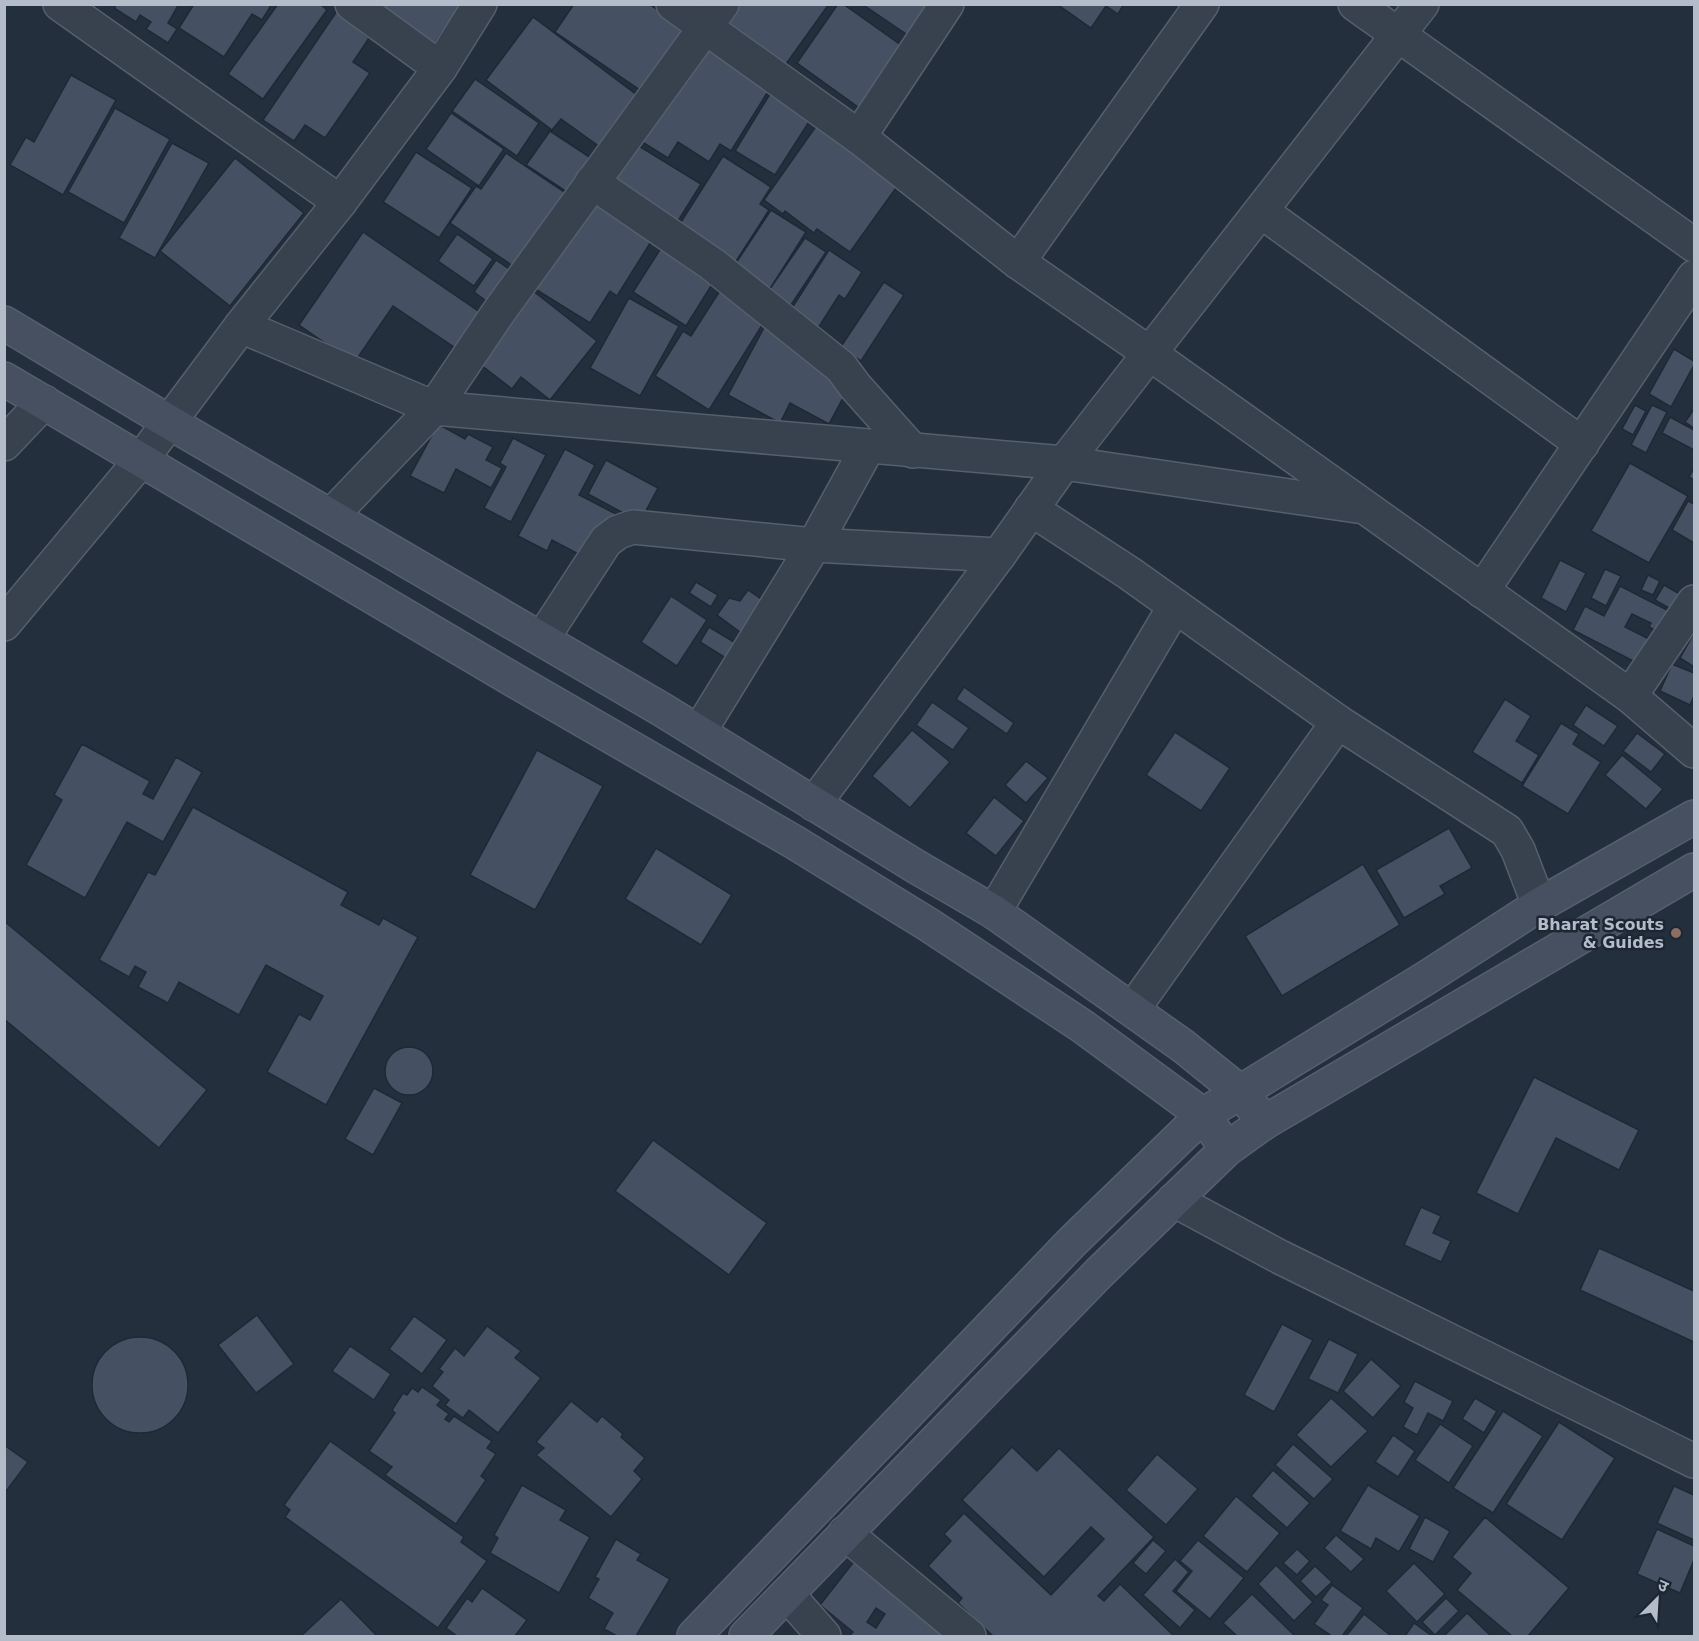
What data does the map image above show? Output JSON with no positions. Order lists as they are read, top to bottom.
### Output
{
  "places": ["Bharat Scouts & Guides"],
  "north": "top right"
}
